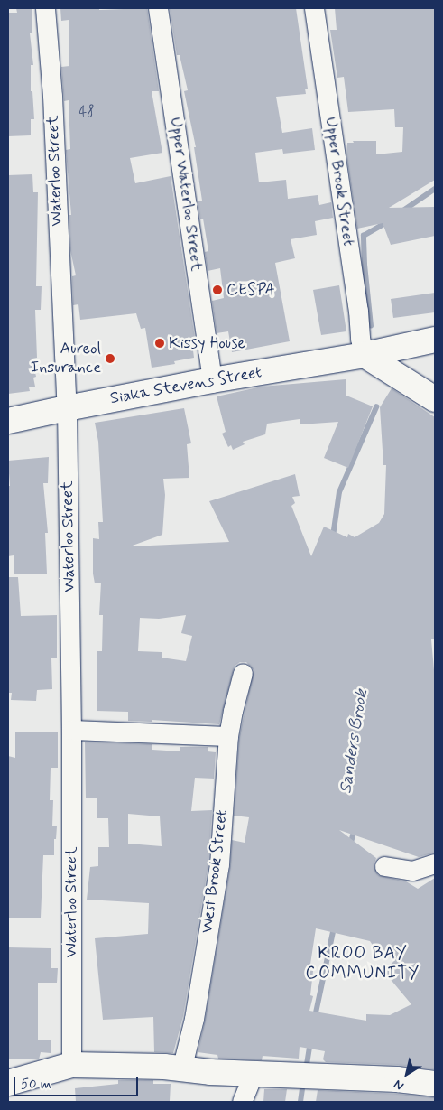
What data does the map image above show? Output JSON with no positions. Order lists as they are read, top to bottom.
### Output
{
  "streets": {
    "main road": ["Siaka Stevens Street"],
    "street": [
      "Waterloo Street",
      "Upper Brook Street",
      "Upper Waterloo Street",
      "West Brook Street"
    ]
  },
  "crossings": [
    ["Waterloo Street", "Siaka Stevens Street"],
    ["Upper Brook Street", "Siaka Stevens Street"],
    ["Upper Waterloo Street", "Siaka Stevens Street"]
  ],
  "districts": ["KROO BAY COMMUNITY"],
  "water": ["Sanders Brook"],
  "places": ["CESPA", "Kissy House", "Aureol Insurance"],
  "house_numbers": ["48"],
  "scale_bar": "50 m",
  "north": "bottom left"
}
